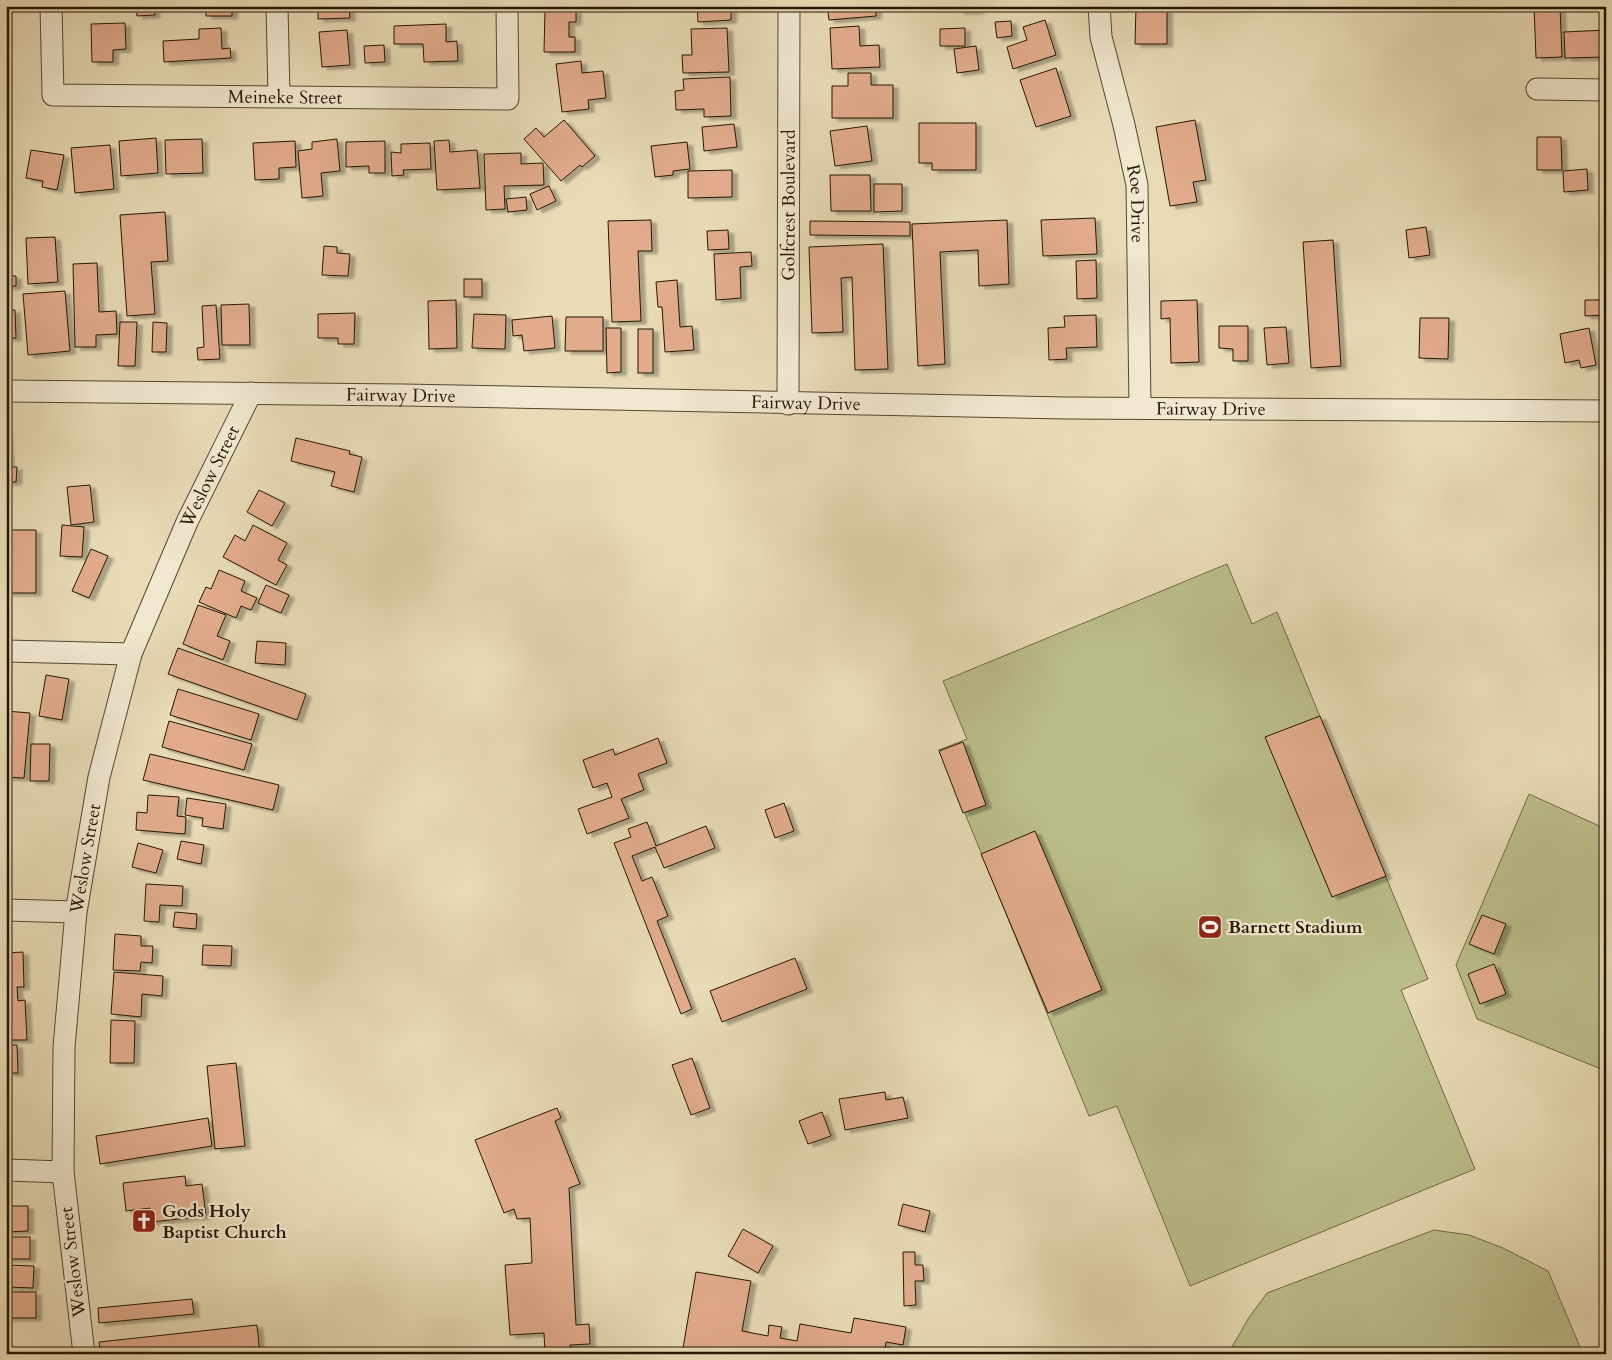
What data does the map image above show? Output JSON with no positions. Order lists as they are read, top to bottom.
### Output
{
  "streets": {
    "street": [
      "Meineke Street",
      "Golfcrest Boulevard",
      "Roe Drive",
      "Fairway Drive",
      "Weslow Street"
    ]
  },
  "crossings": [
    ["Golfcrest Boulevard", "Fairway Drive"],
    ["Roe Drive", "Fairway Drive"],
    ["Fairway Drive", "Weslow Street"]
  ],
  "places": {
    "sports": ["Barnett Stadium"],
    "church": ["Gods Holy Baptist Church"]
  }
}
